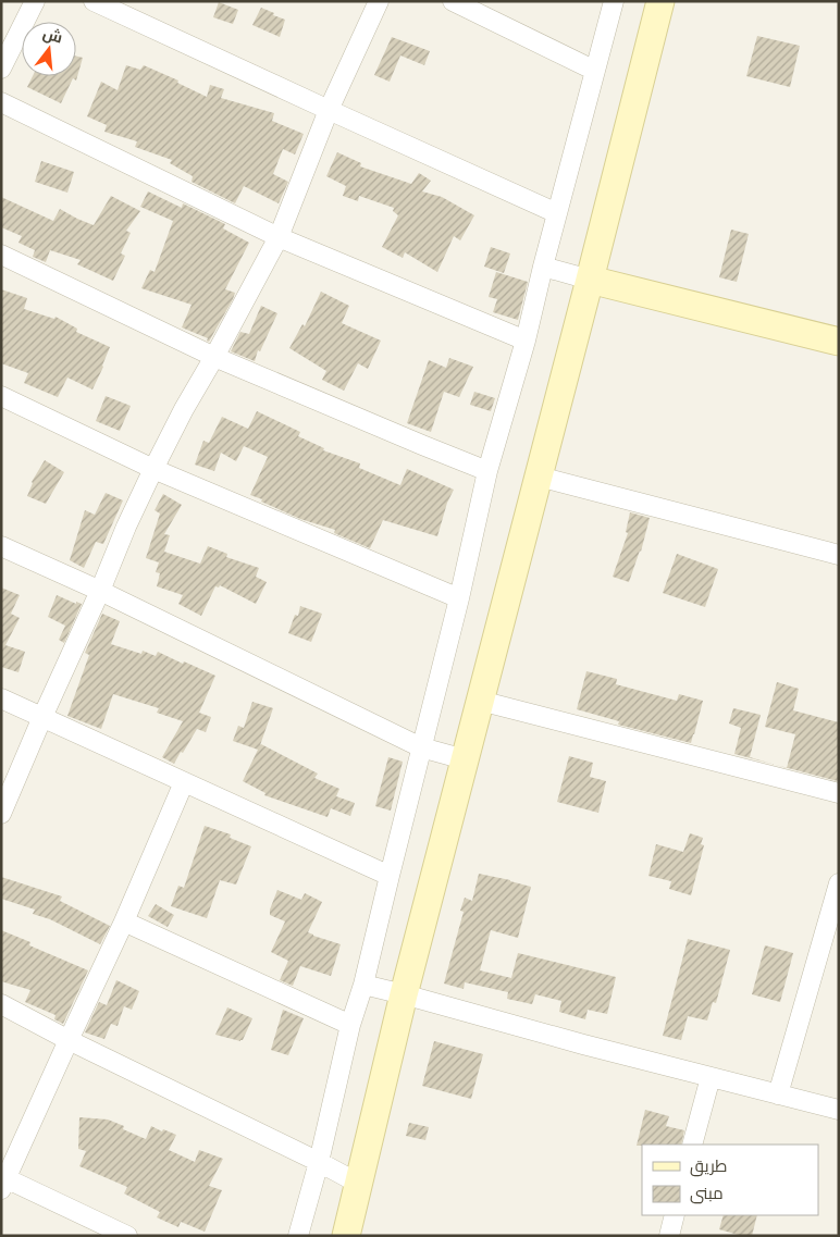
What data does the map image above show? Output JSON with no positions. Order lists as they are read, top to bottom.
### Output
{
  "legend": ["طريق", "مبنى"],
  "north": "top"
}
